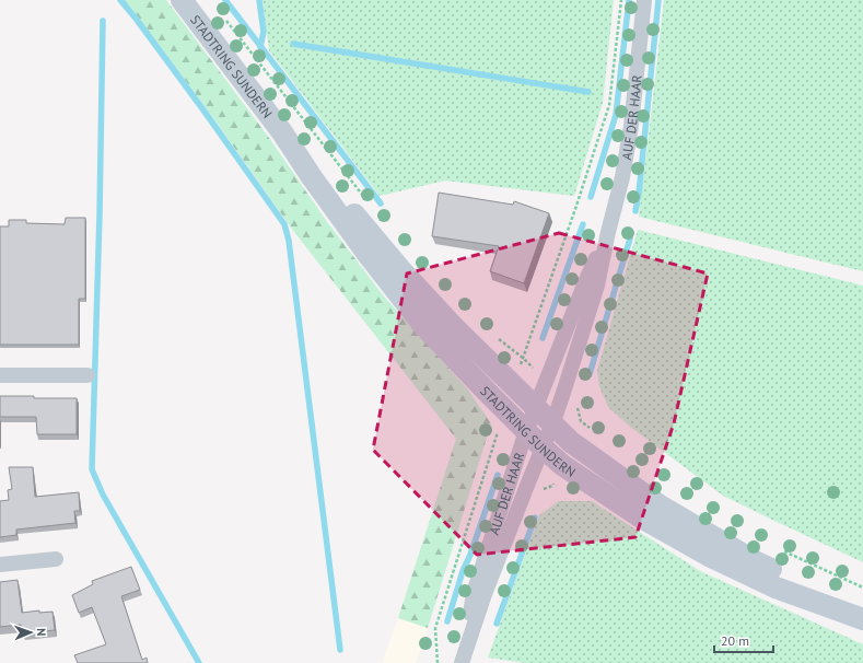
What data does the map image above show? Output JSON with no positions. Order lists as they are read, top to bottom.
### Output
{
  "streets": {
    "main road": ["STADTRING SUNDERN"],
    "street": ["AUF DER HAAR"]
  },
  "crossings": [
    ["STADTRING SUNDERN", "AUF DER HAAR"]
  ],
  "scale_bar": "20 m",
  "north": "right"
}
